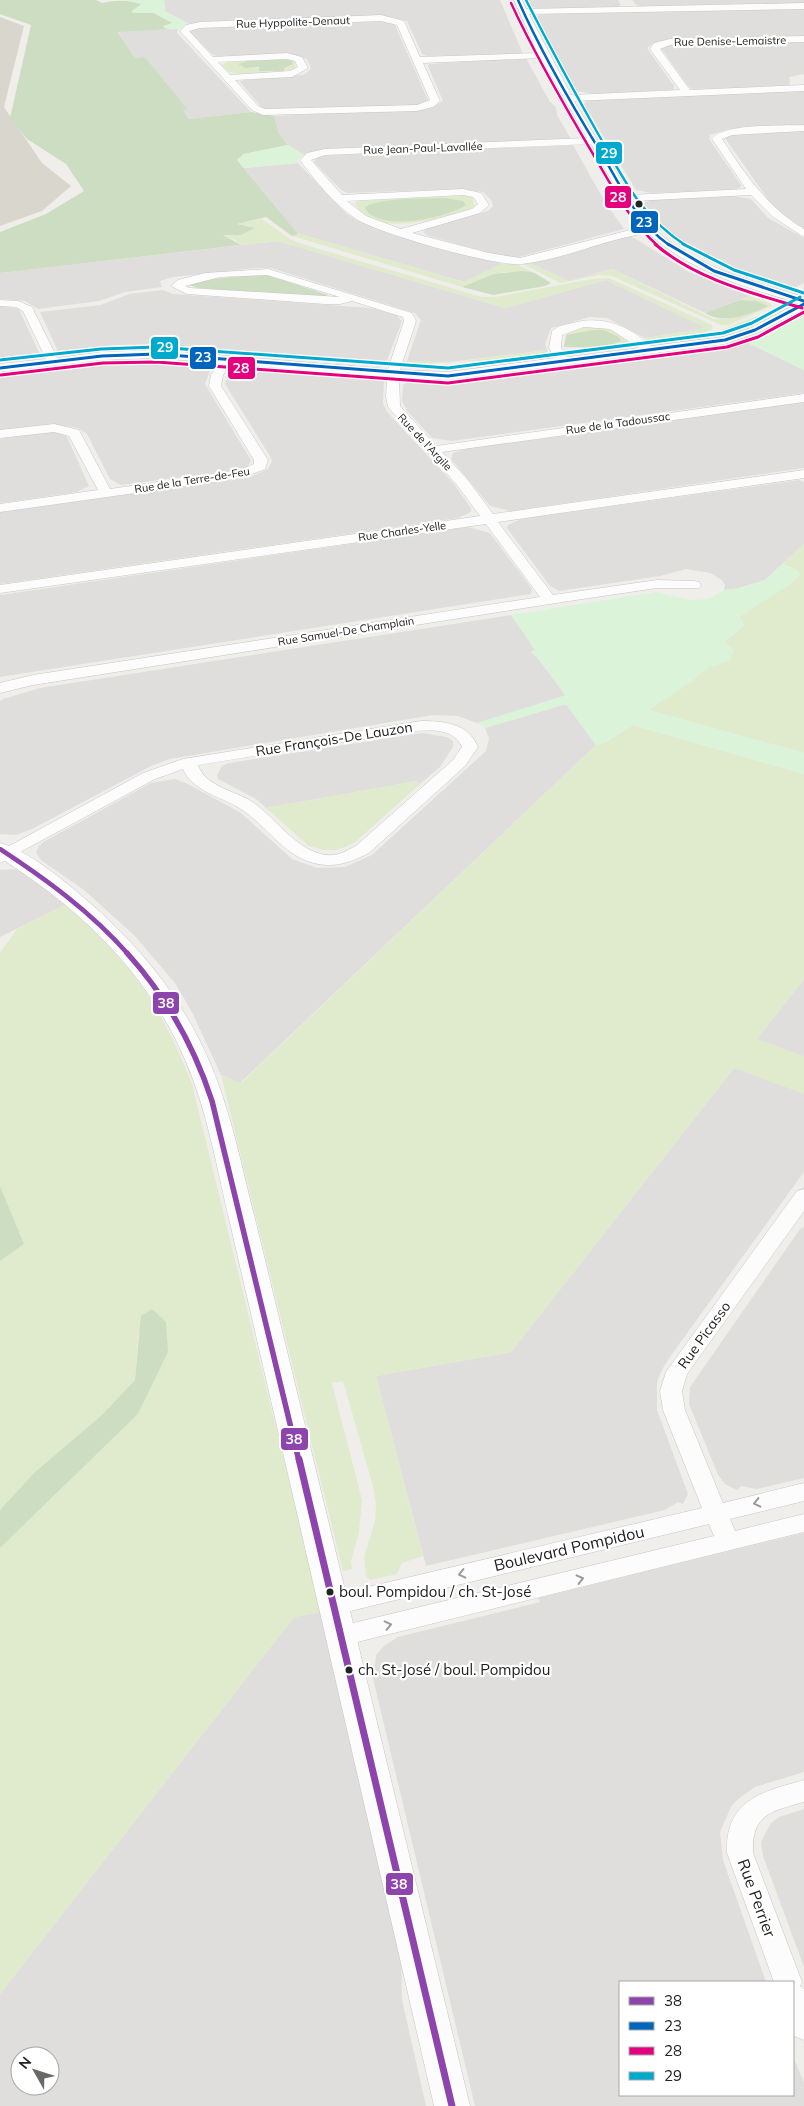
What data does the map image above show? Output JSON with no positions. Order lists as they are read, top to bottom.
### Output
{
  "streets": {
    "street": [
      "Rue Hyppolite-Denaut",
      "Rue Denise-Lemaistre",
      "Rue Jean-Paul-Lavallée",
      "Rue de la Tadoussac",
      "Rue de l'Argile",
      "Rue de la Terre-de-Feu",
      "Rue Charles-Yelle",
      "Rue Samuel-De Champlain",
      "Rue François-De Lauzon",
      "Rue Picasso",
      "Boulevard Pompidou",
      "Rue Perrier"
    ]
  },
  "crossings": [
    ["Rue de la Tadoussac", "Rue de l'Argile"],
    ["Rue de l'Argile", "Rue Charles-Yelle"],
    ["Rue de l'Argile", "Rue Samuel-De Champlain"],
    ["Rue Picasso", "Boulevard Pompidou"]
  ],
  "places": ["boul. Pompidou / ch. St-José", "ch. St-José / boul. Pompidou"],
  "lines": [
    "transit line 23",
    "transit line 29",
    "transit line 28",
    "transit line 38"
  ],
  "legend": [
    "38",
    "23",
    "28",
    "29"
  ],
  "north": "top left"
}
